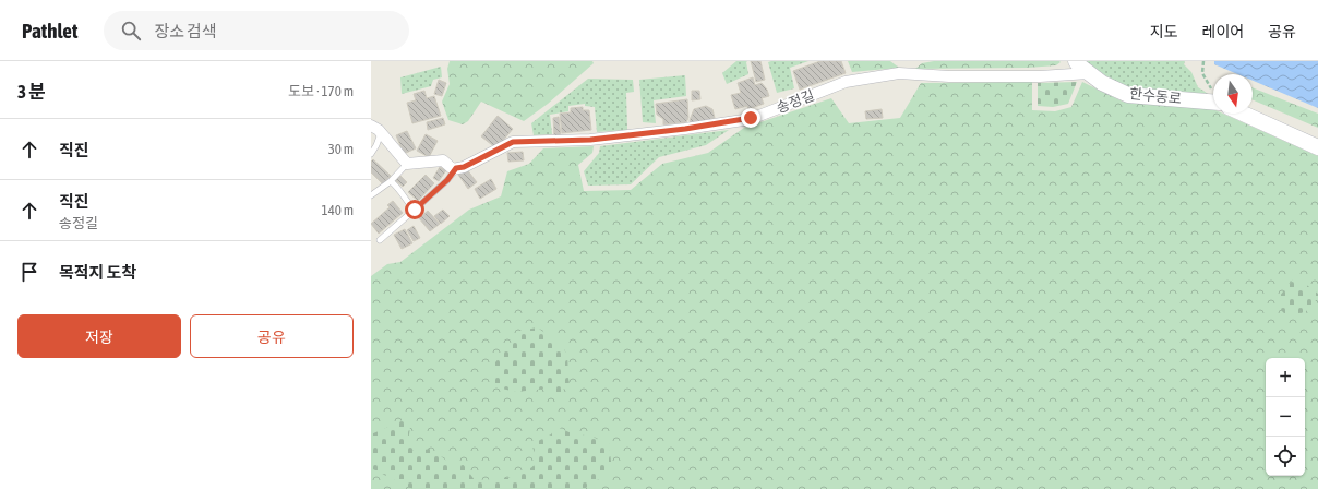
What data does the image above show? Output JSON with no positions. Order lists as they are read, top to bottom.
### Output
{
  "streets": {
    "street": ["한수동로", "송정길"]
  },
  "crossings": [
    ["한수동로", "송정길"]
  ],
  "north": "bottom",
  "page": {
    "header": "Pathlet",
    "search": "장소 검색",
    "nav": ["지도", "레이어", "공유"],
    "heading": ["3 분", "도보 · 170 m"],
    "list": [
      ["직진", "30 m"],
      ["직진", "송정길", "140 m"],
      "목적지 도착"
    ],
    "buttons": ["저장", "공유"],
    "map_buttons": ["+", "−"]
  }
}
